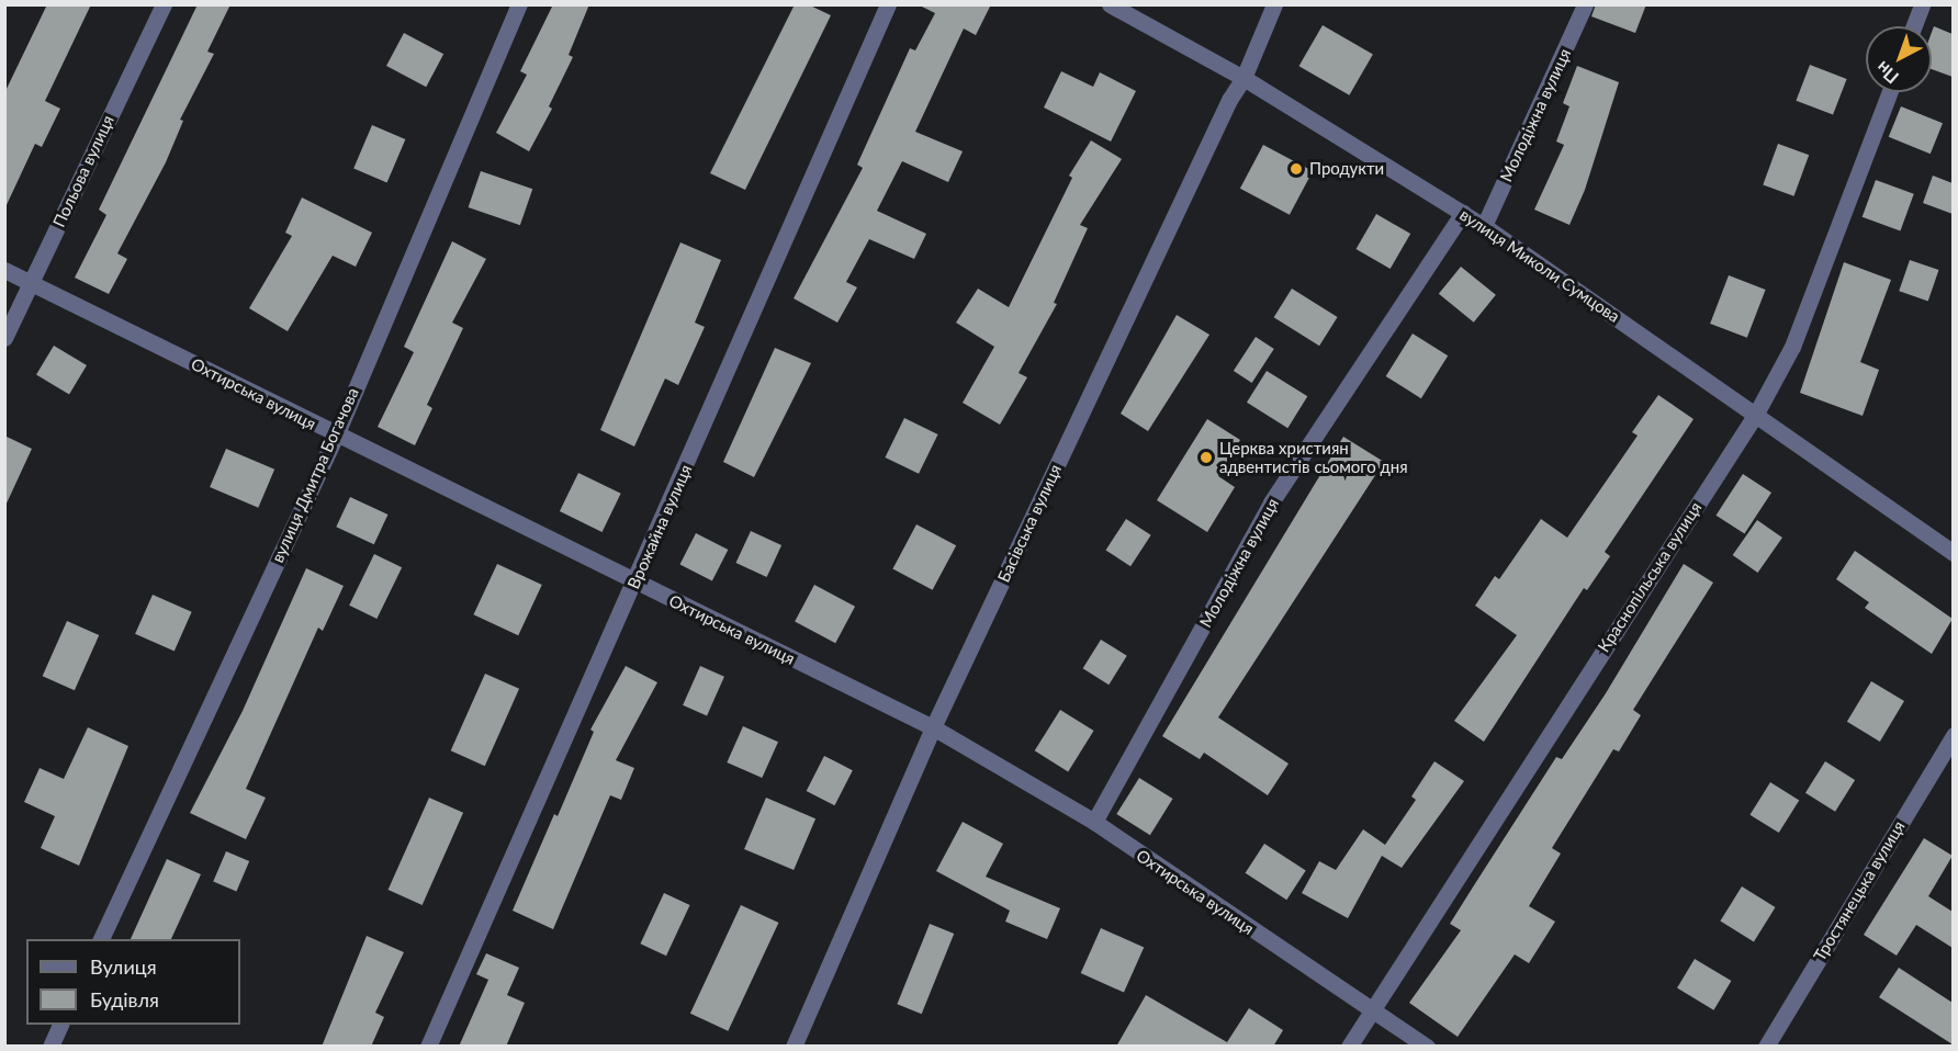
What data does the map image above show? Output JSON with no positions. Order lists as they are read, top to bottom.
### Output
{
  "streets": {
    "street": [
      "Молодіжна вулиця",
      "Польова вулиця",
      "вулиця Миколи Сумцова",
      "Охтирська вулиця",
      "вулиця Дмитра Богачова",
      "Басівська вулиця",
      "Врожайна вулиця",
      "Краснопільська вулиця",
      "Тростянецька вулиця"
    ]
  },
  "crossings": [
    ["Молодіжна вулиця", "вулиця Миколи Сумцова"],
    ["Молодіжна вулиця", "Охтирська вулиця"],
    ["Польова вулиця", "Охтирська вулиця"],
    ["вулиця Миколи Сумцова", "Басівська вулиця"],
    ["вулиця Миколи Сумцова", "Краснопільська вулиця"],
    ["Охтирська вулиця", "вулиця Дмитра Богачова"],
    ["Охтирська вулиця", "Басівська вулиця"],
    ["Охтирська вулиця", "Врожайна вулиця"],
    ["Охтирська вулиця", "Краснопільська вулиця"]
  ],
  "places": ["Продукти", "Церква християн адвентистів сьомого дня"],
  "legend": ["Вулиця", "Будівля"],
  "north": "bottom left"
}
